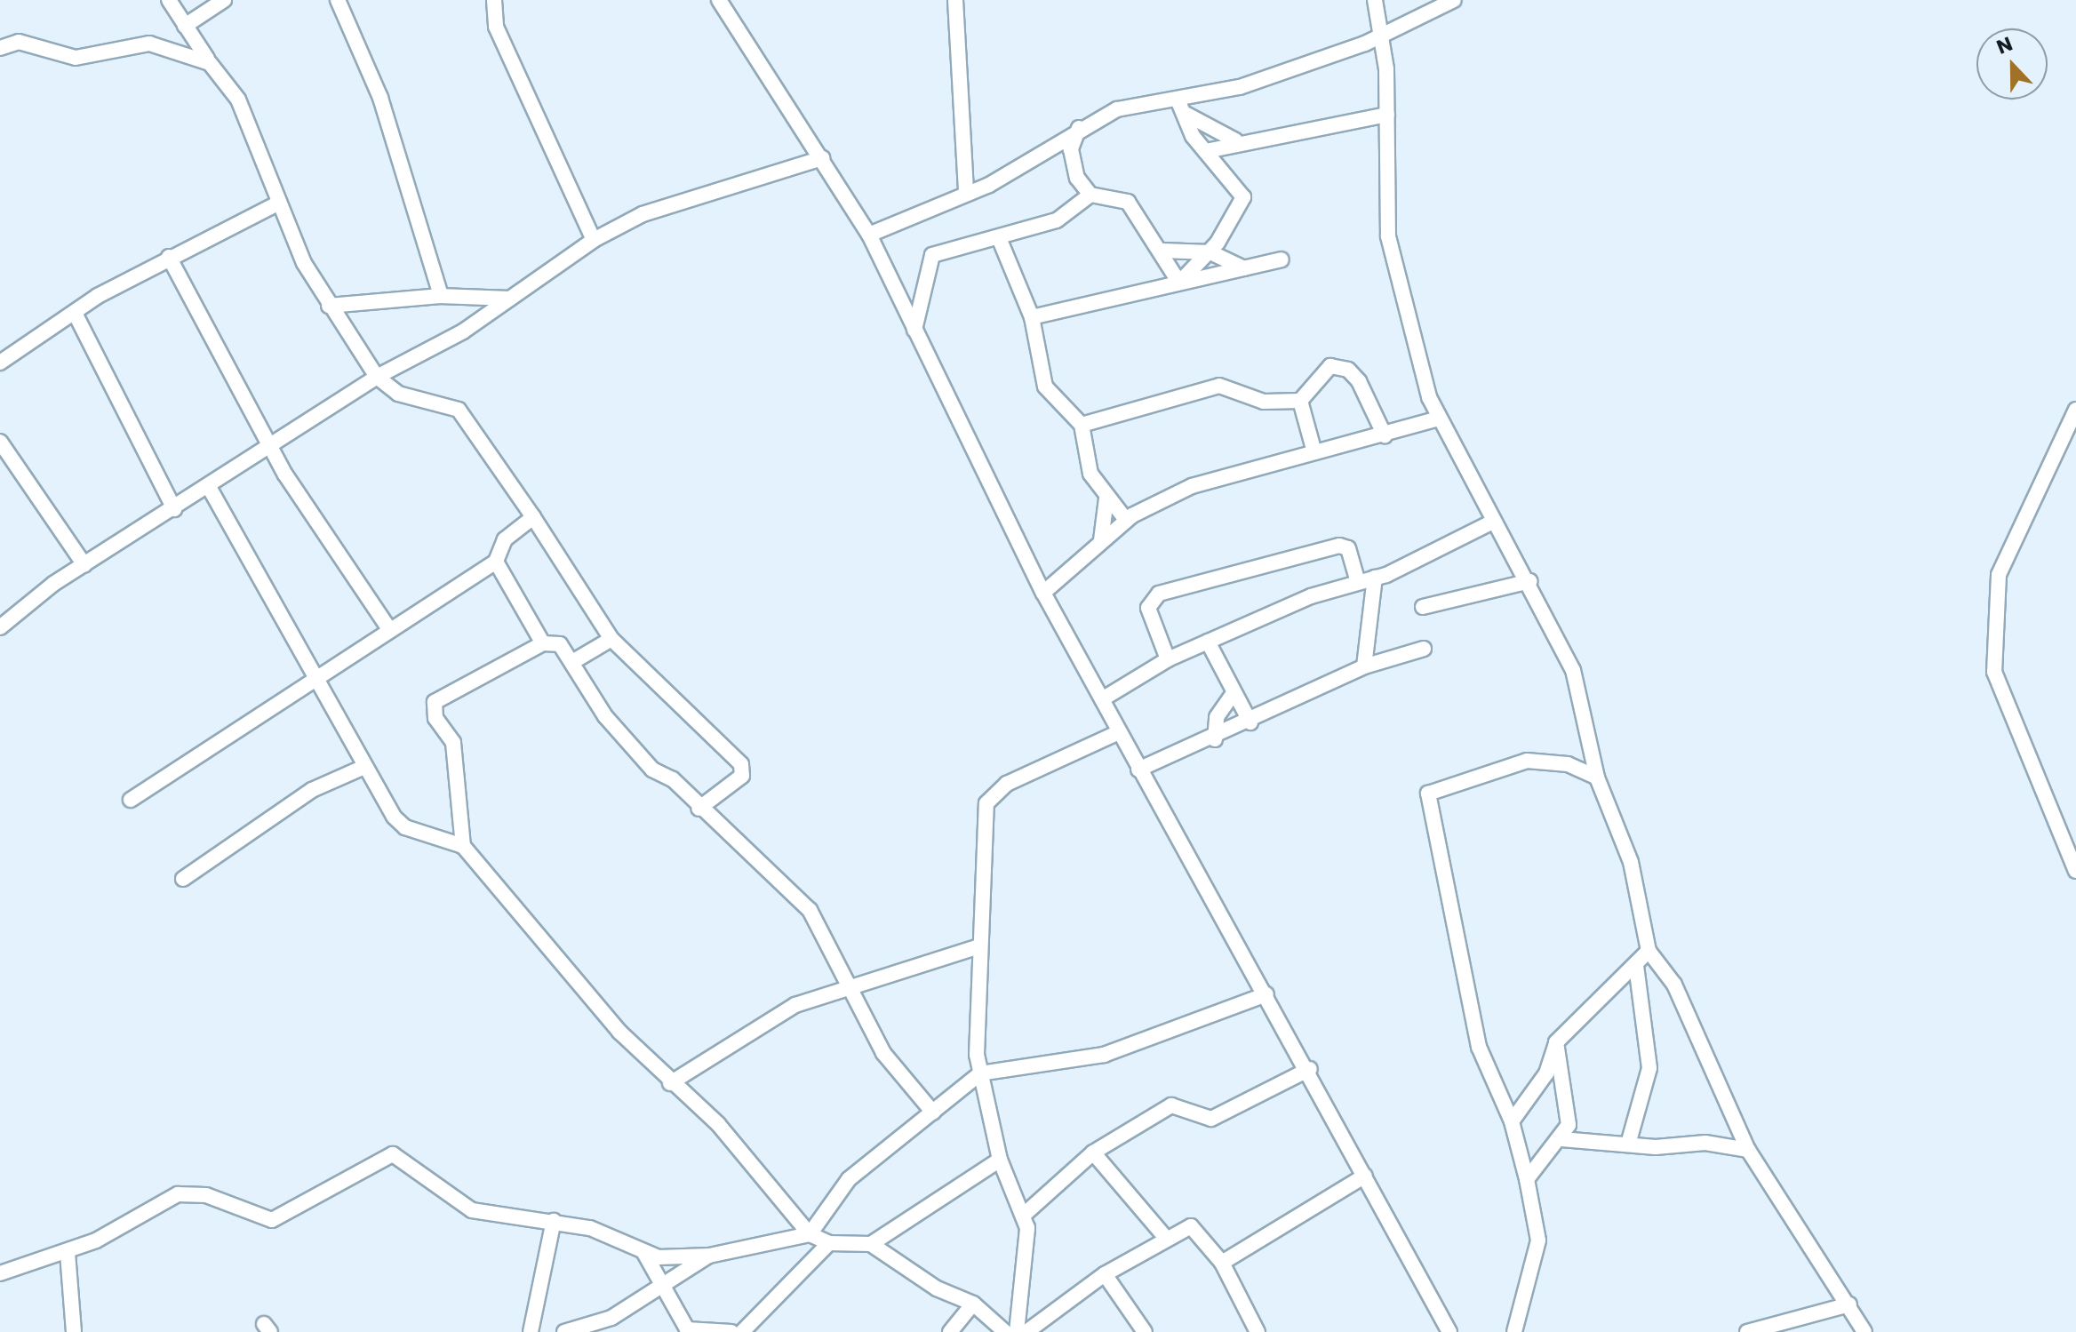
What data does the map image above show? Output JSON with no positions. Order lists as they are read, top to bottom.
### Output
{
  "north": "top"
}
